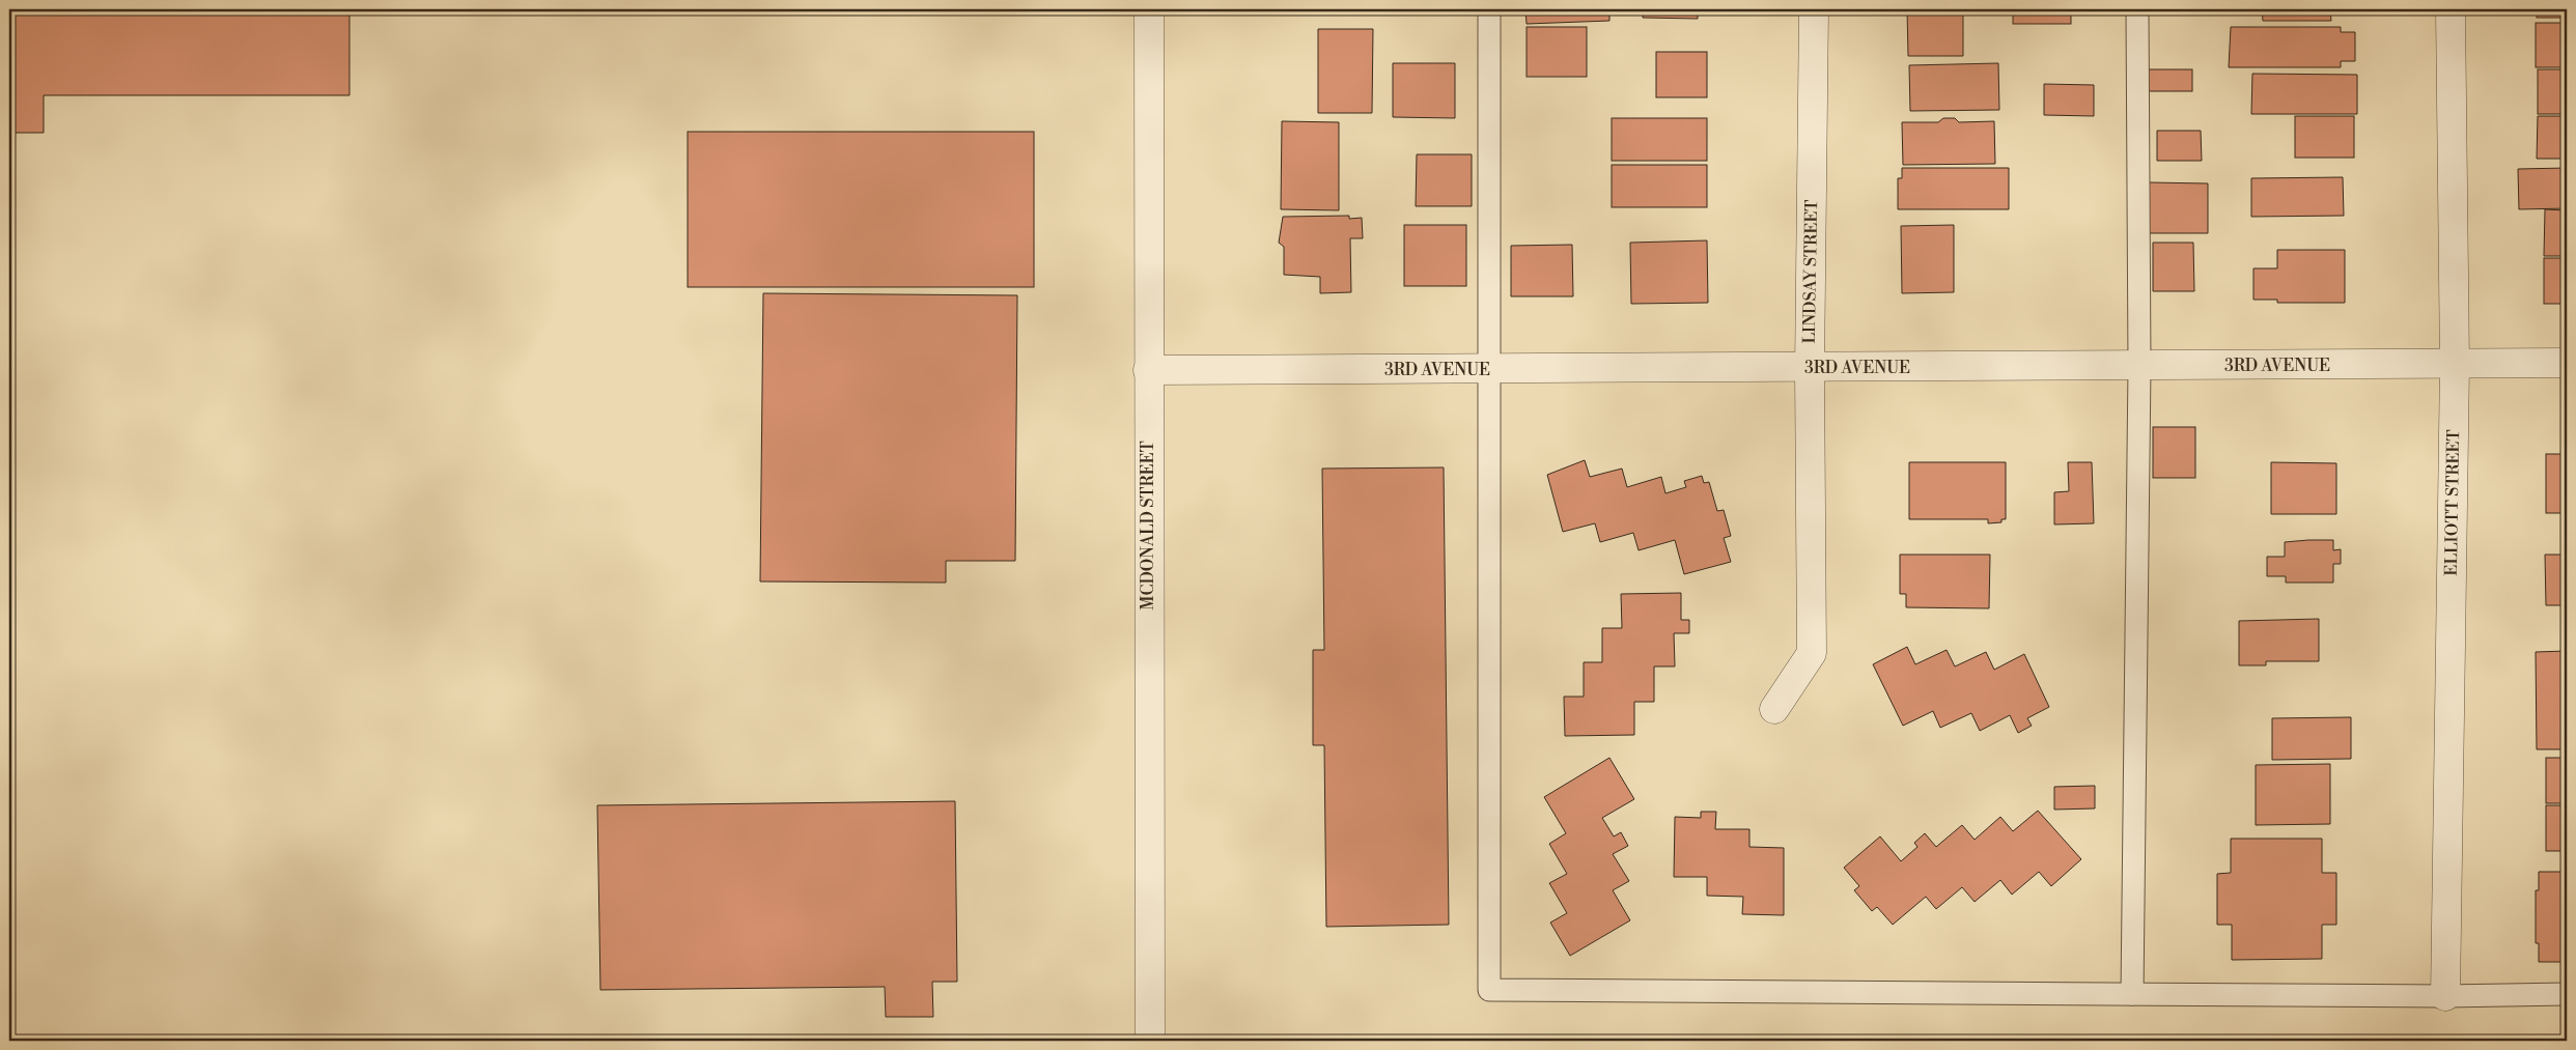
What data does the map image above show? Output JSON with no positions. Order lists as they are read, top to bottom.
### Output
{
  "streets": {
    "street": [
      "LINDSAY STREET",
      "3RD AVENUE",
      "ELLIOTT STREET",
      "MCDONALD STREET"
    ]
  },
  "crossings": [
    ["LINDSAY STREET", "3RD AVENUE"],
    ["3RD AVENUE", "ELLIOTT STREET"],
    ["3RD AVENUE", "MCDONALD STREET"]
  ]
}
